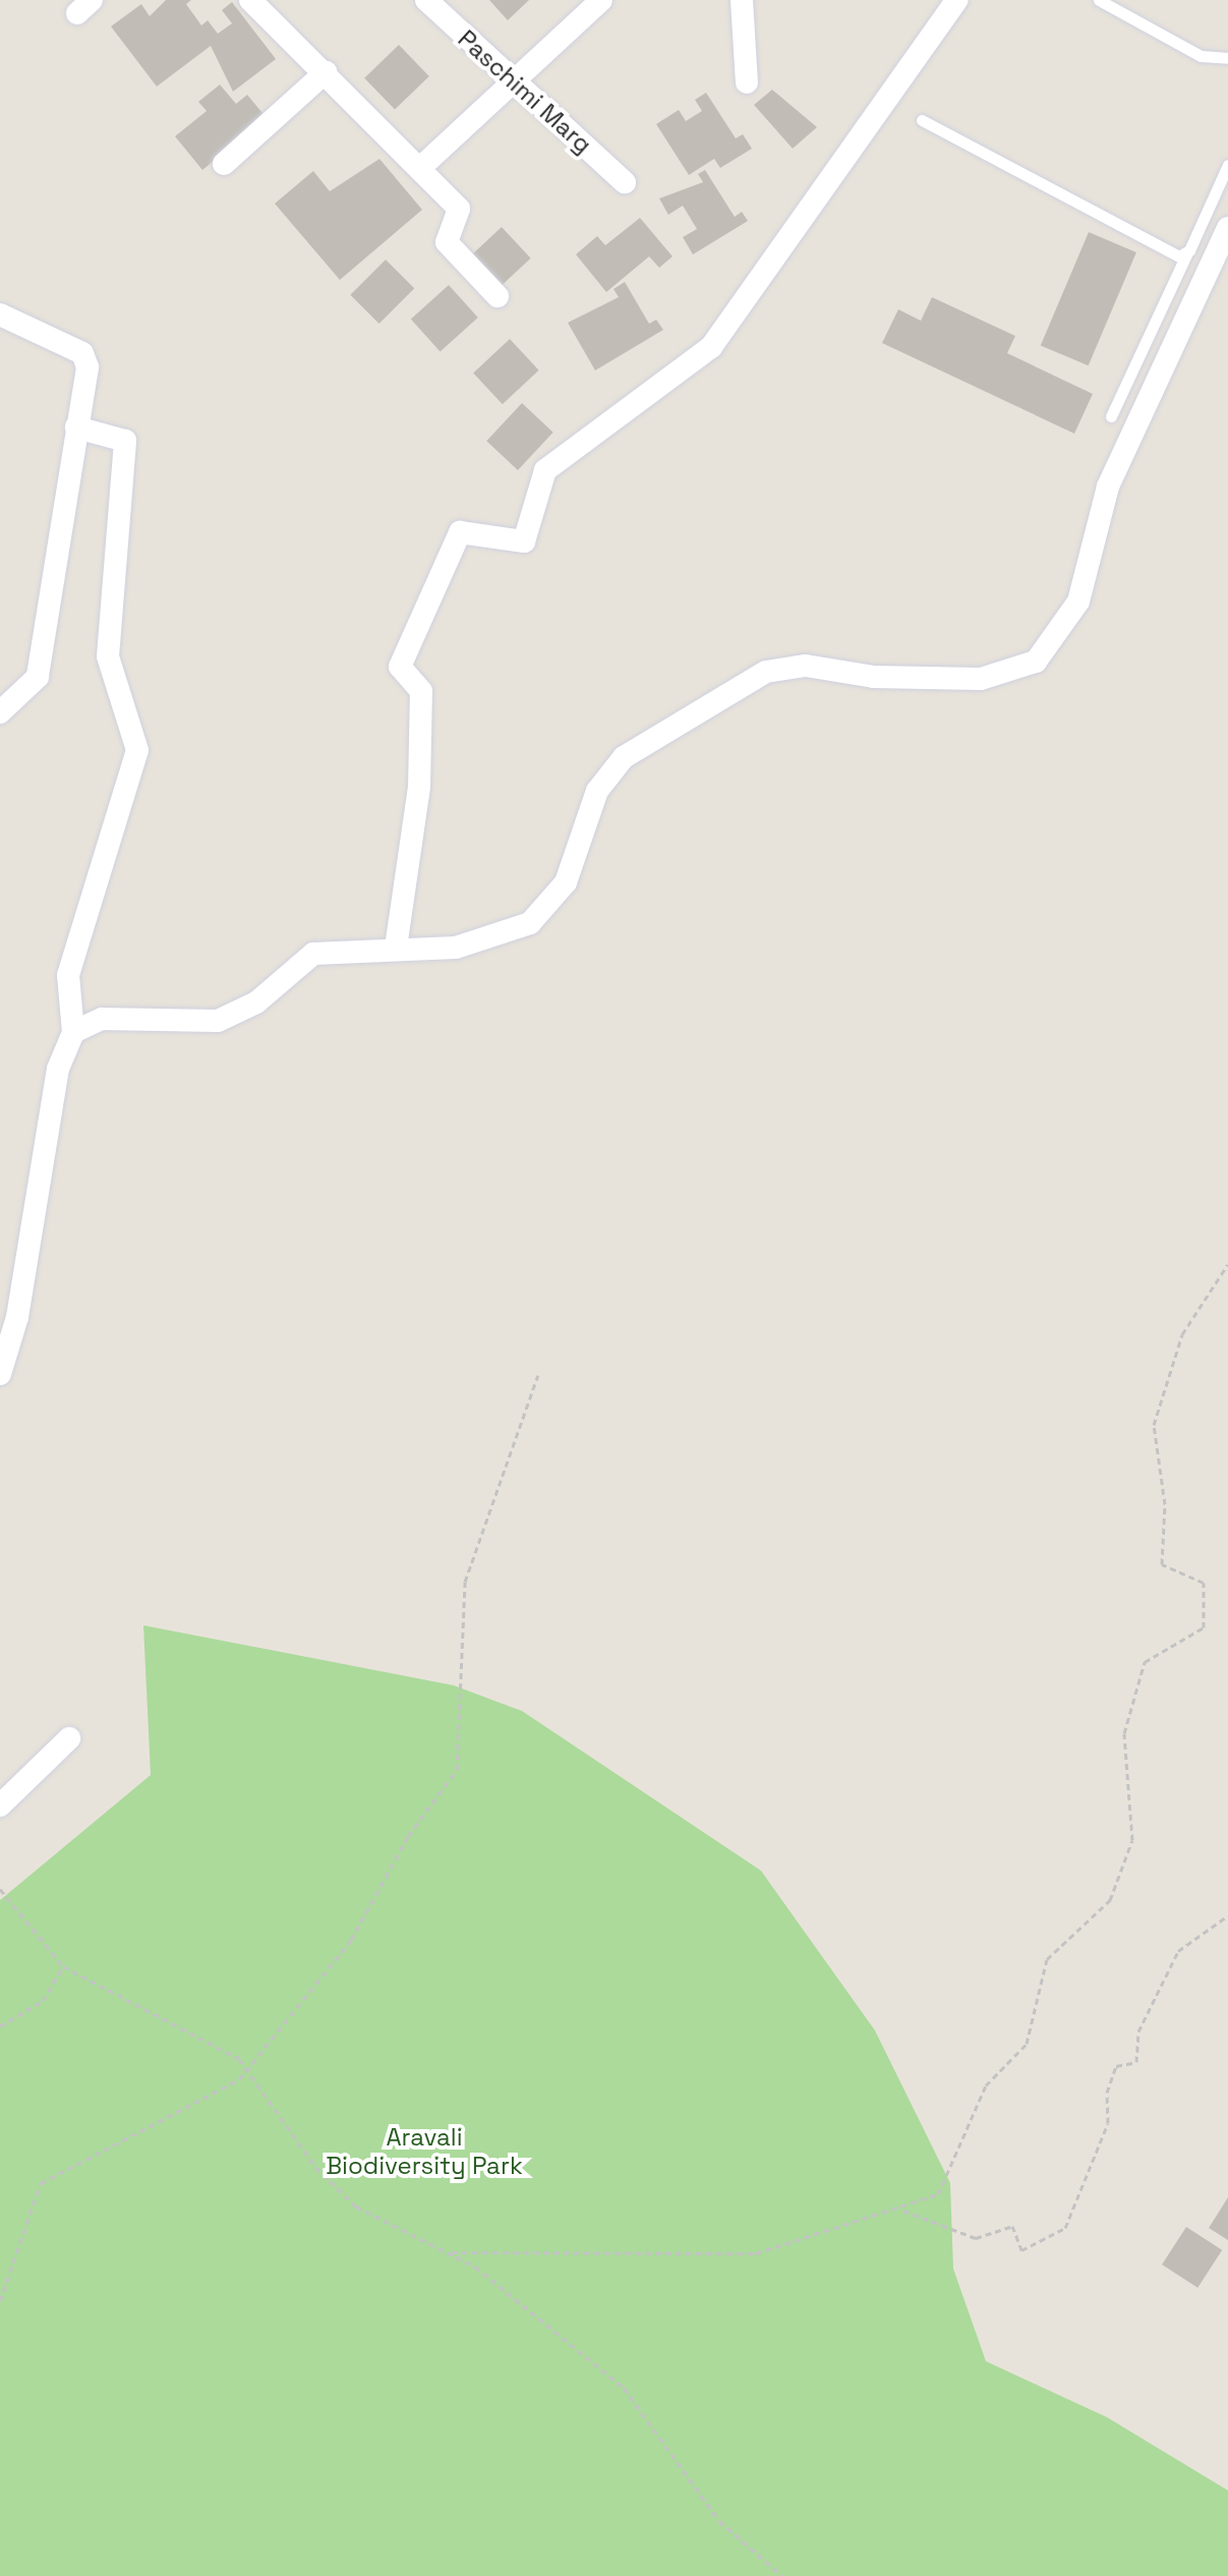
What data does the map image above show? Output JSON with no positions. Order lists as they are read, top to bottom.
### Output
{
  "streets": {
    "street": ["Paschimi Marg"]
  },
  "parks": ["Aravali Biodiversity Park"]
}
